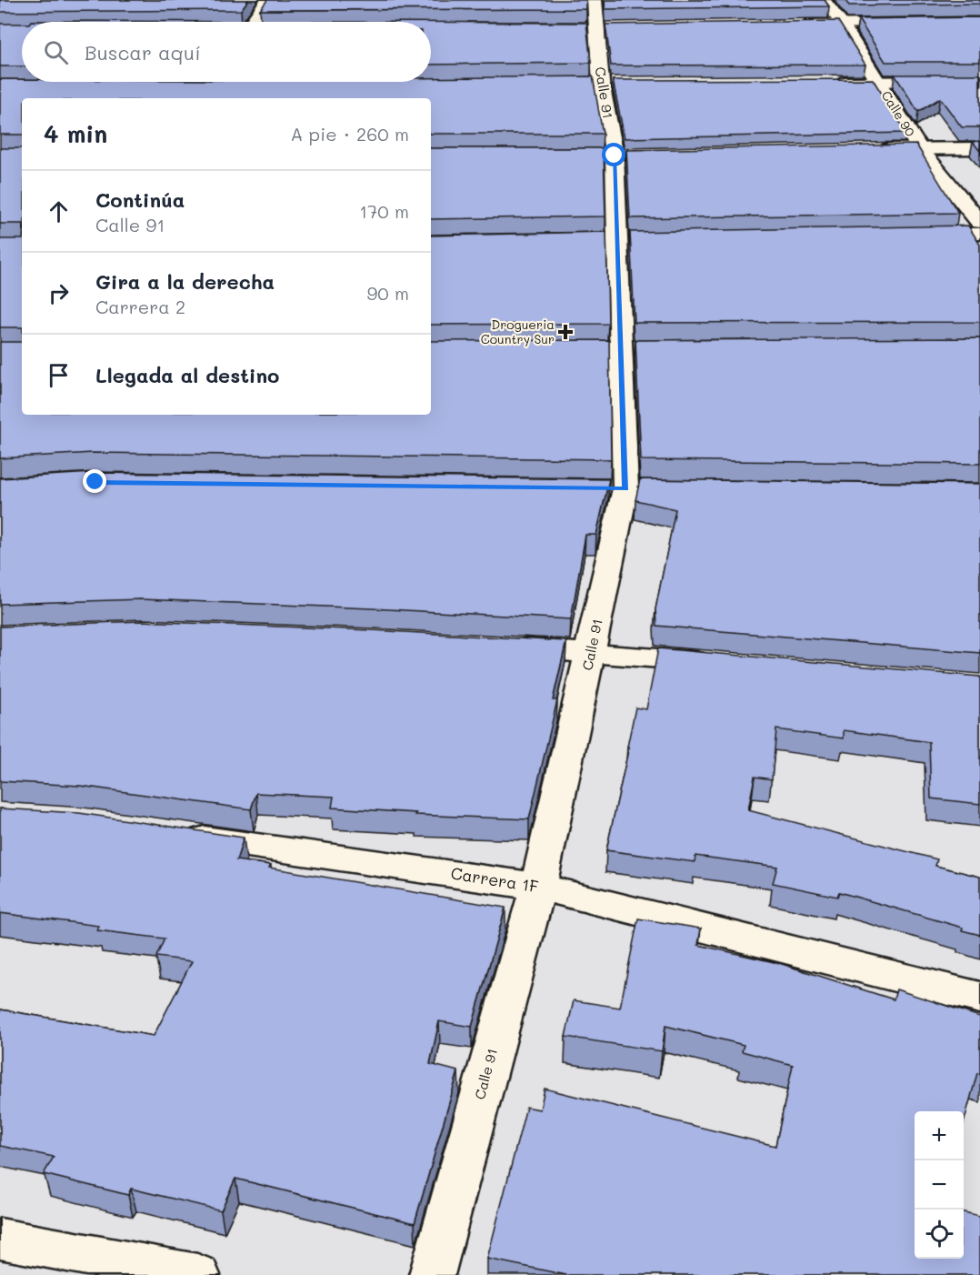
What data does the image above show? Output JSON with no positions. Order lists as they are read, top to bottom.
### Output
{
  "streets": {
    "street": ["Calle 91", "Calle 90", "Carrera 1F"]
  },
  "crossings": [
    ["Calle 91", "Carrera 1F"]
  ],
  "places": {
    "health": ["Drogueria Country Sur"]
  },
  "page": {
    "search": "Buscar aquí",
    "heading": ["4 min", "A pie · 260 m"],
    "list": [
      ["Continúa", "Calle 91", "170 m"],
      ["Gira a la derecha", "Carrera 2", "90 m"],
      "Llegada al destino"
    ],
    "map_buttons": ["+", "−"]
  }
}
